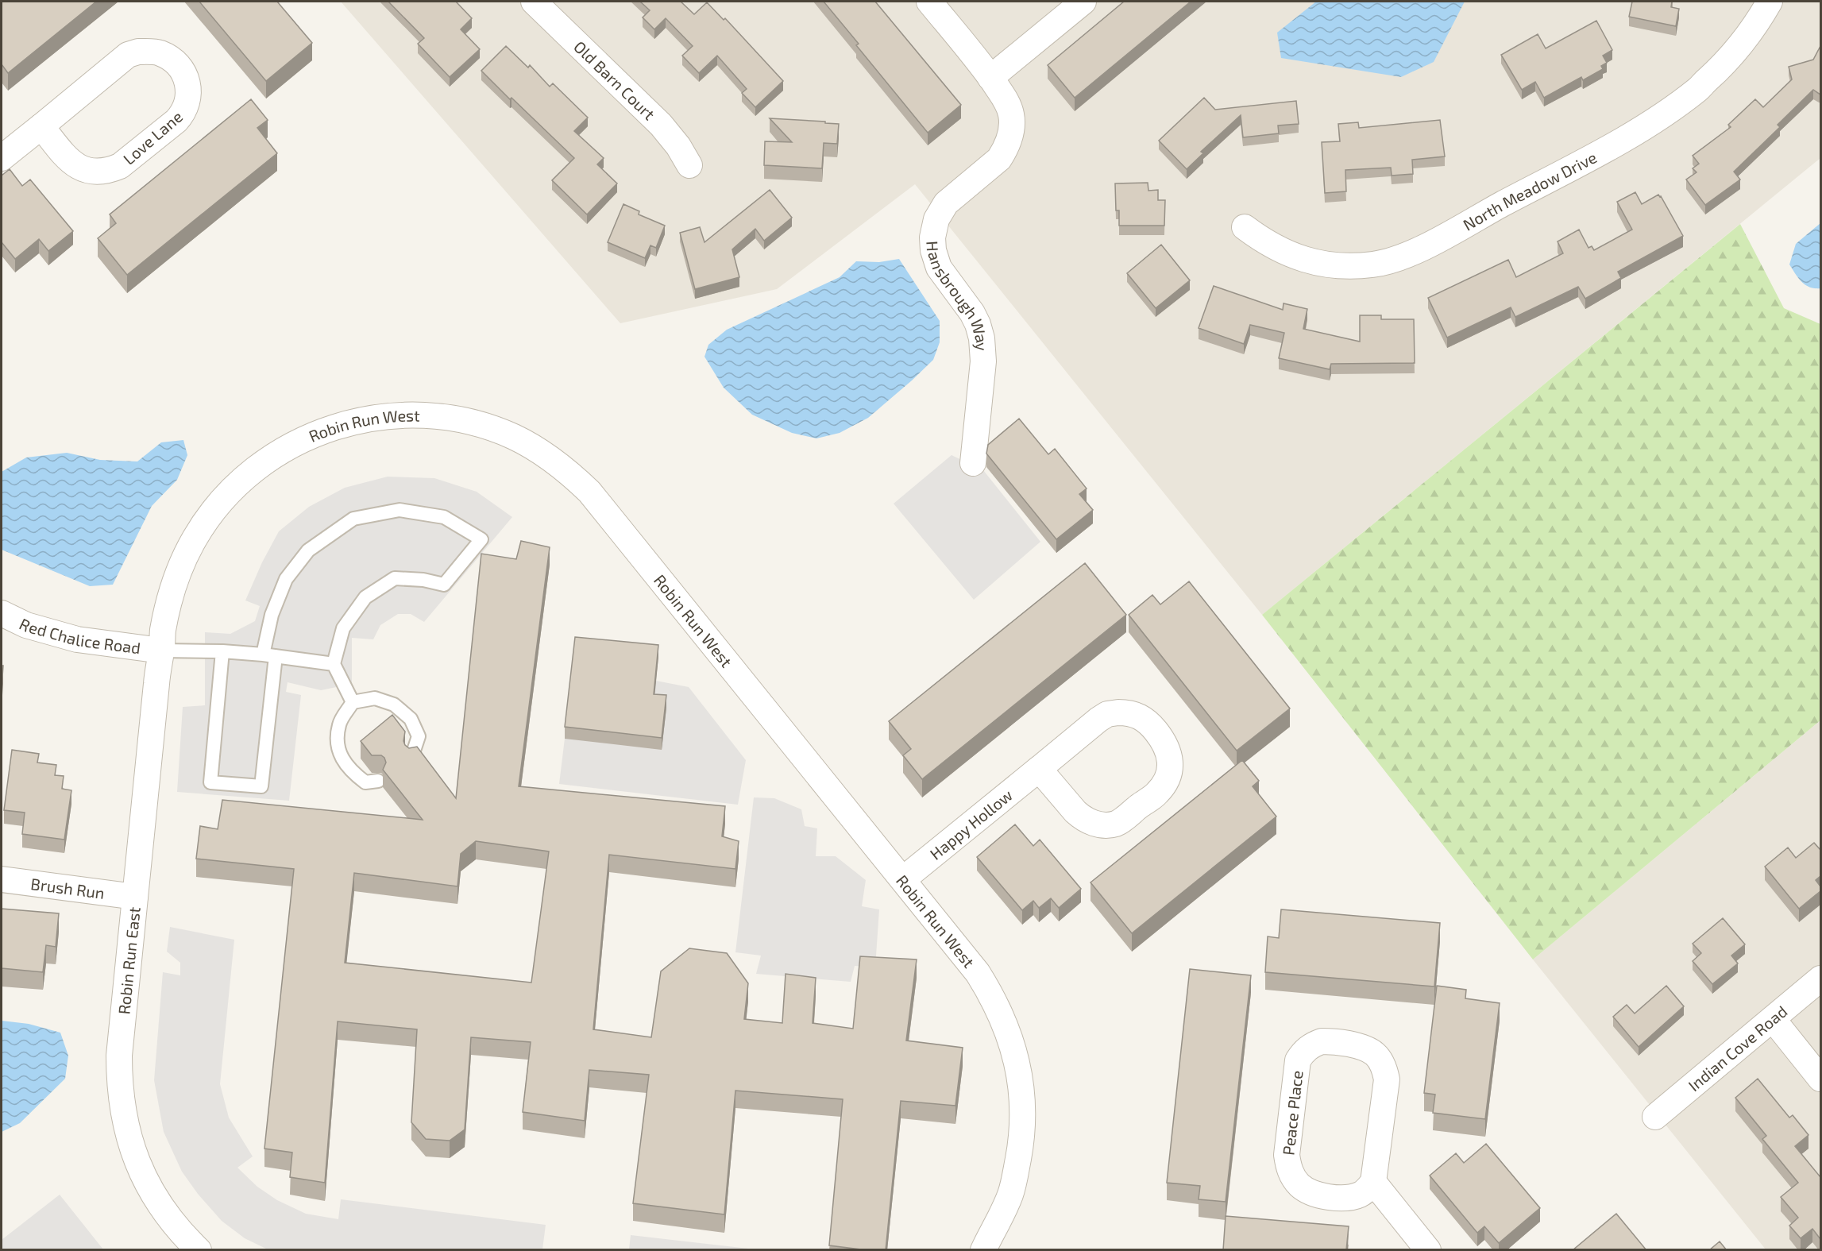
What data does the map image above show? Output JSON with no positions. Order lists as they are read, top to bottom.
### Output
{
  "streets": {
    "street": [
      "Old Barn Court",
      "Love Lane",
      "North Meadow Drive",
      "Hansbrough Way",
      "Robin Run West",
      "Red Chalice Road",
      "Happy Hollow",
      "Brush Run",
      "Robin Run East",
      "Indian Cove Road",
      "Peace Place"
    ]
  },
  "crossings": [
    ["Robin Run West", "Red Chalice Road"],
    ["Robin Run West", "Happy Hollow"],
    ["Robin Run West", "Robin Run East"],
    ["Red Chalice Road", "Robin Run East"],
    ["Brush Run", "Robin Run East"]
  ]
}
